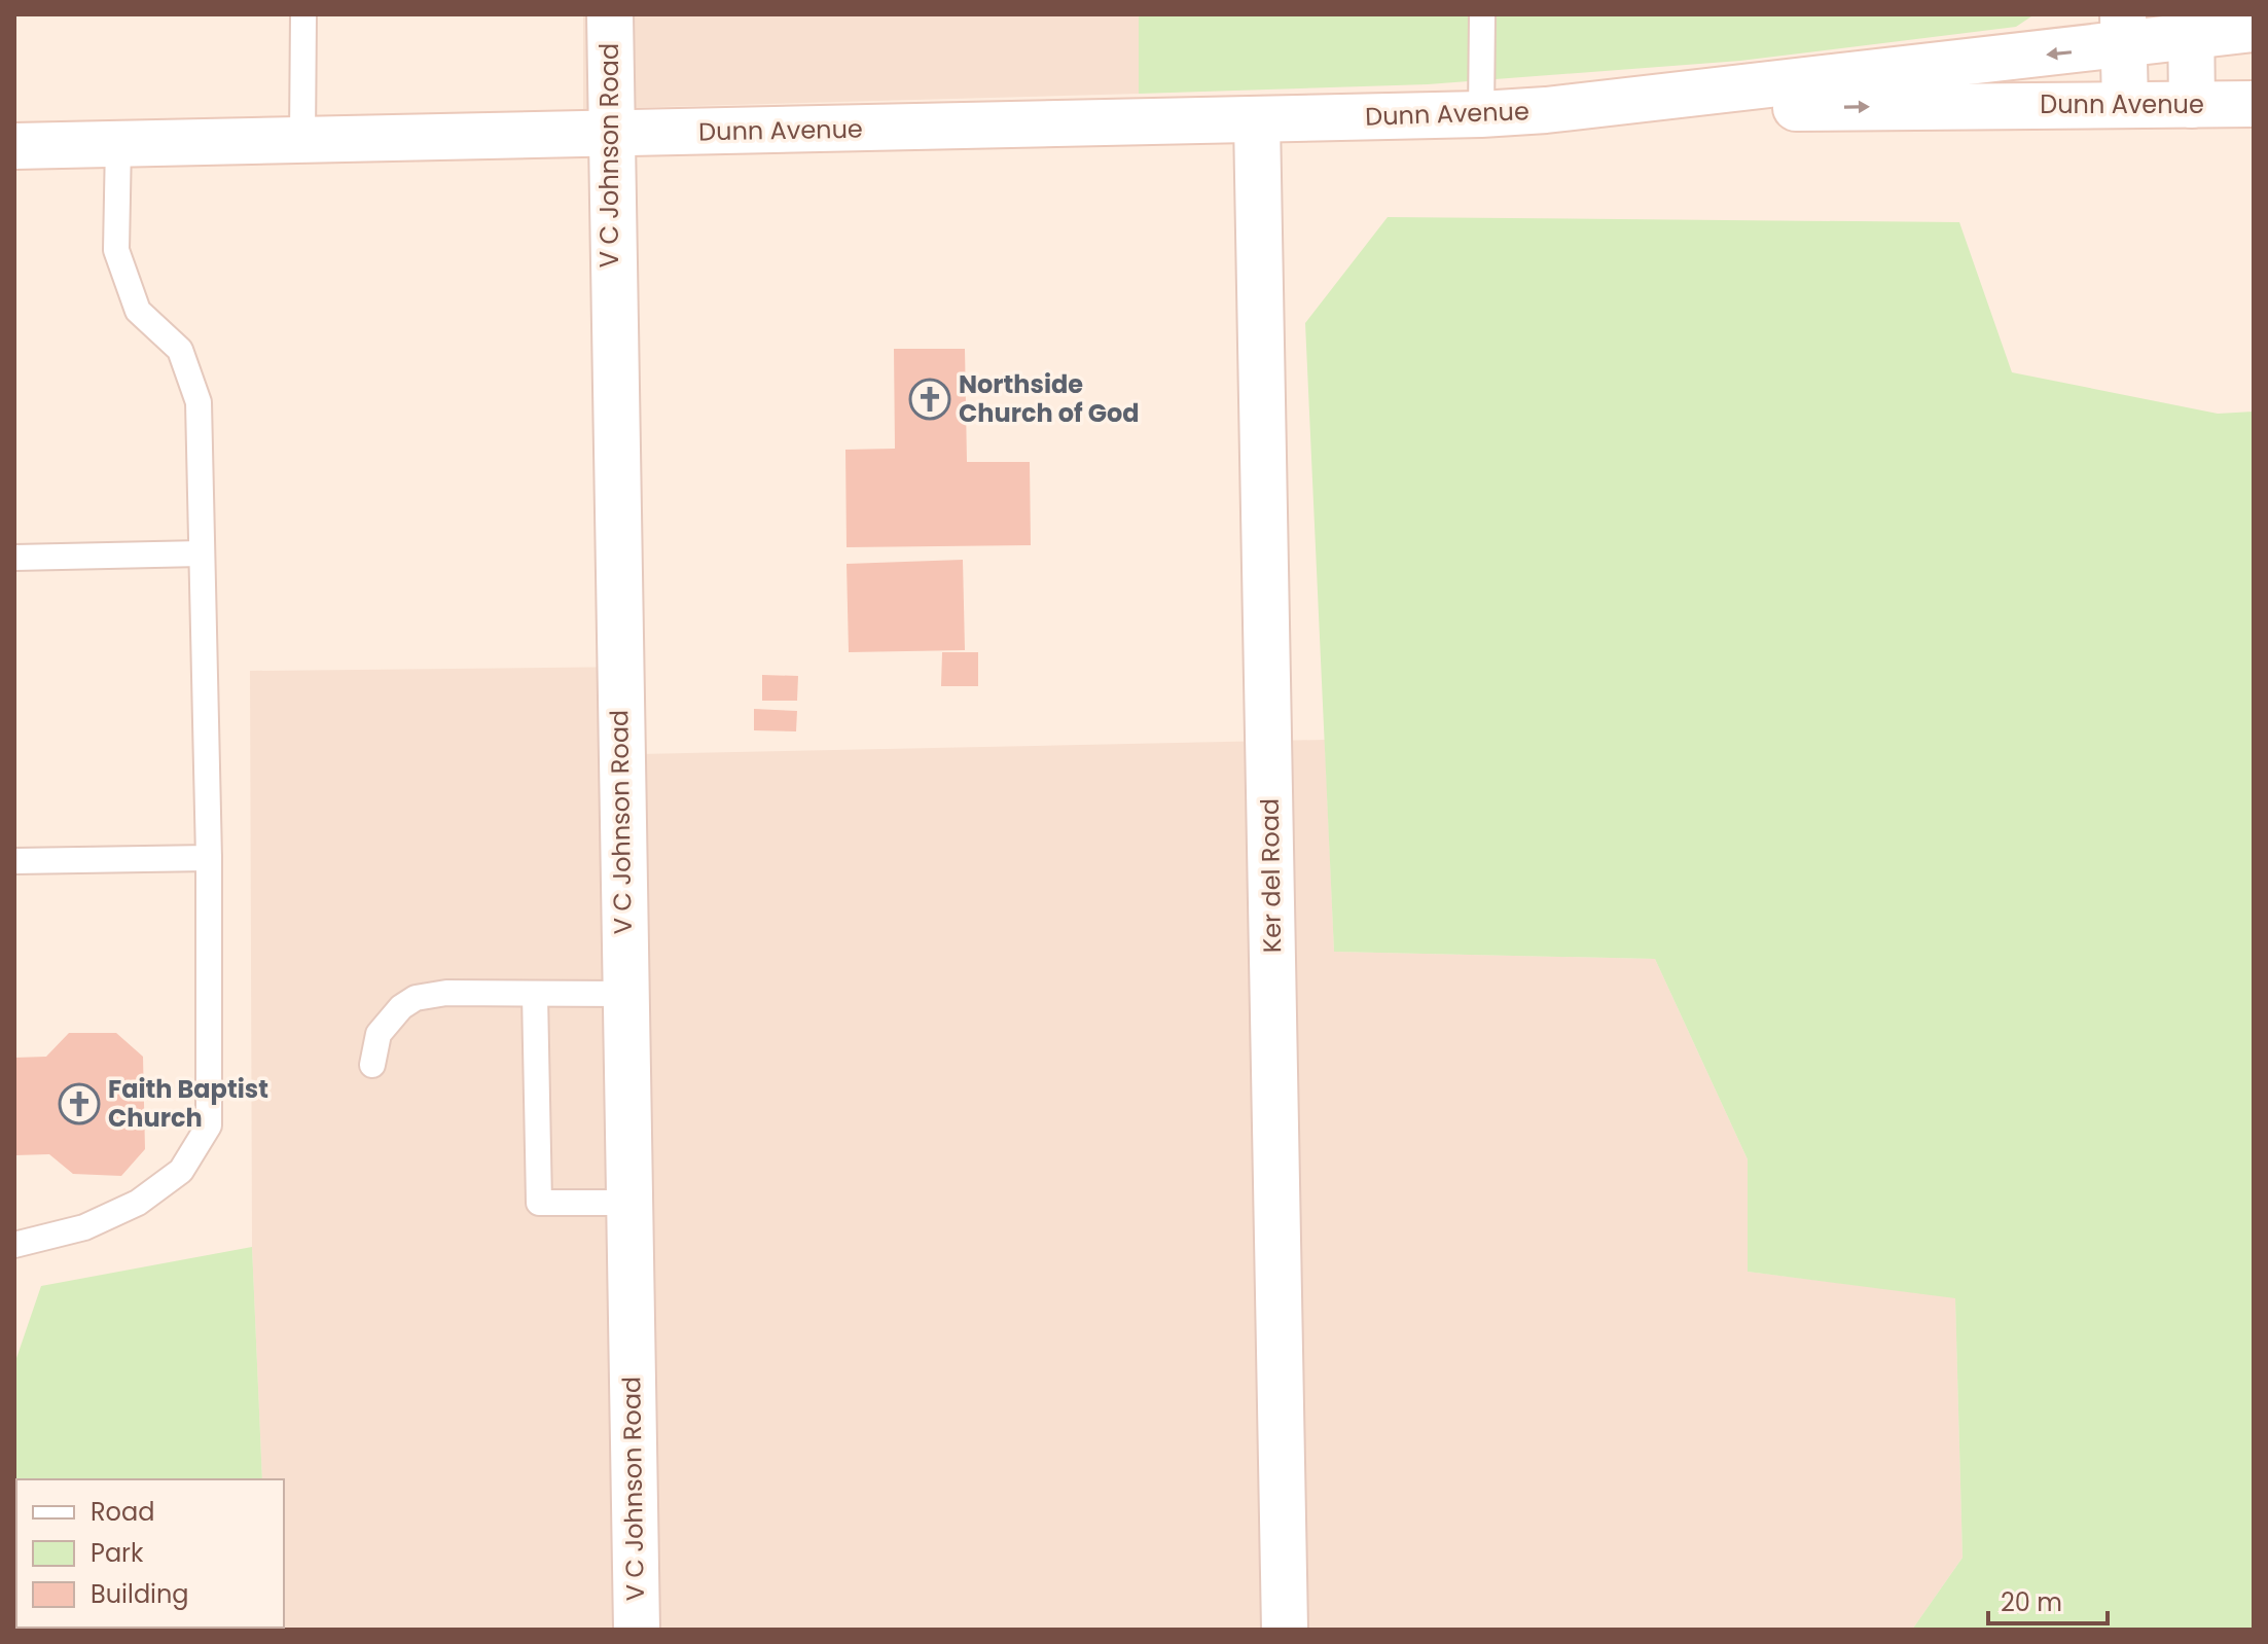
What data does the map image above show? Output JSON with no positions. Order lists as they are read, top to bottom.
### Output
{
  "streets": {
    "street": ["Dunn Avenue", "V C Johnson Road", "Ker del Road"]
  },
  "crossings": [
    ["Dunn Avenue", "V C Johnson Road"],
    ["Dunn Avenue", "Ker del Road"]
  ],
  "places": {
    "church": ["Northside Church of God", "Faith Baptist Church"]
  },
  "legend": ["Road", "Park", "Building"],
  "scale_bar": "20 m"
}
